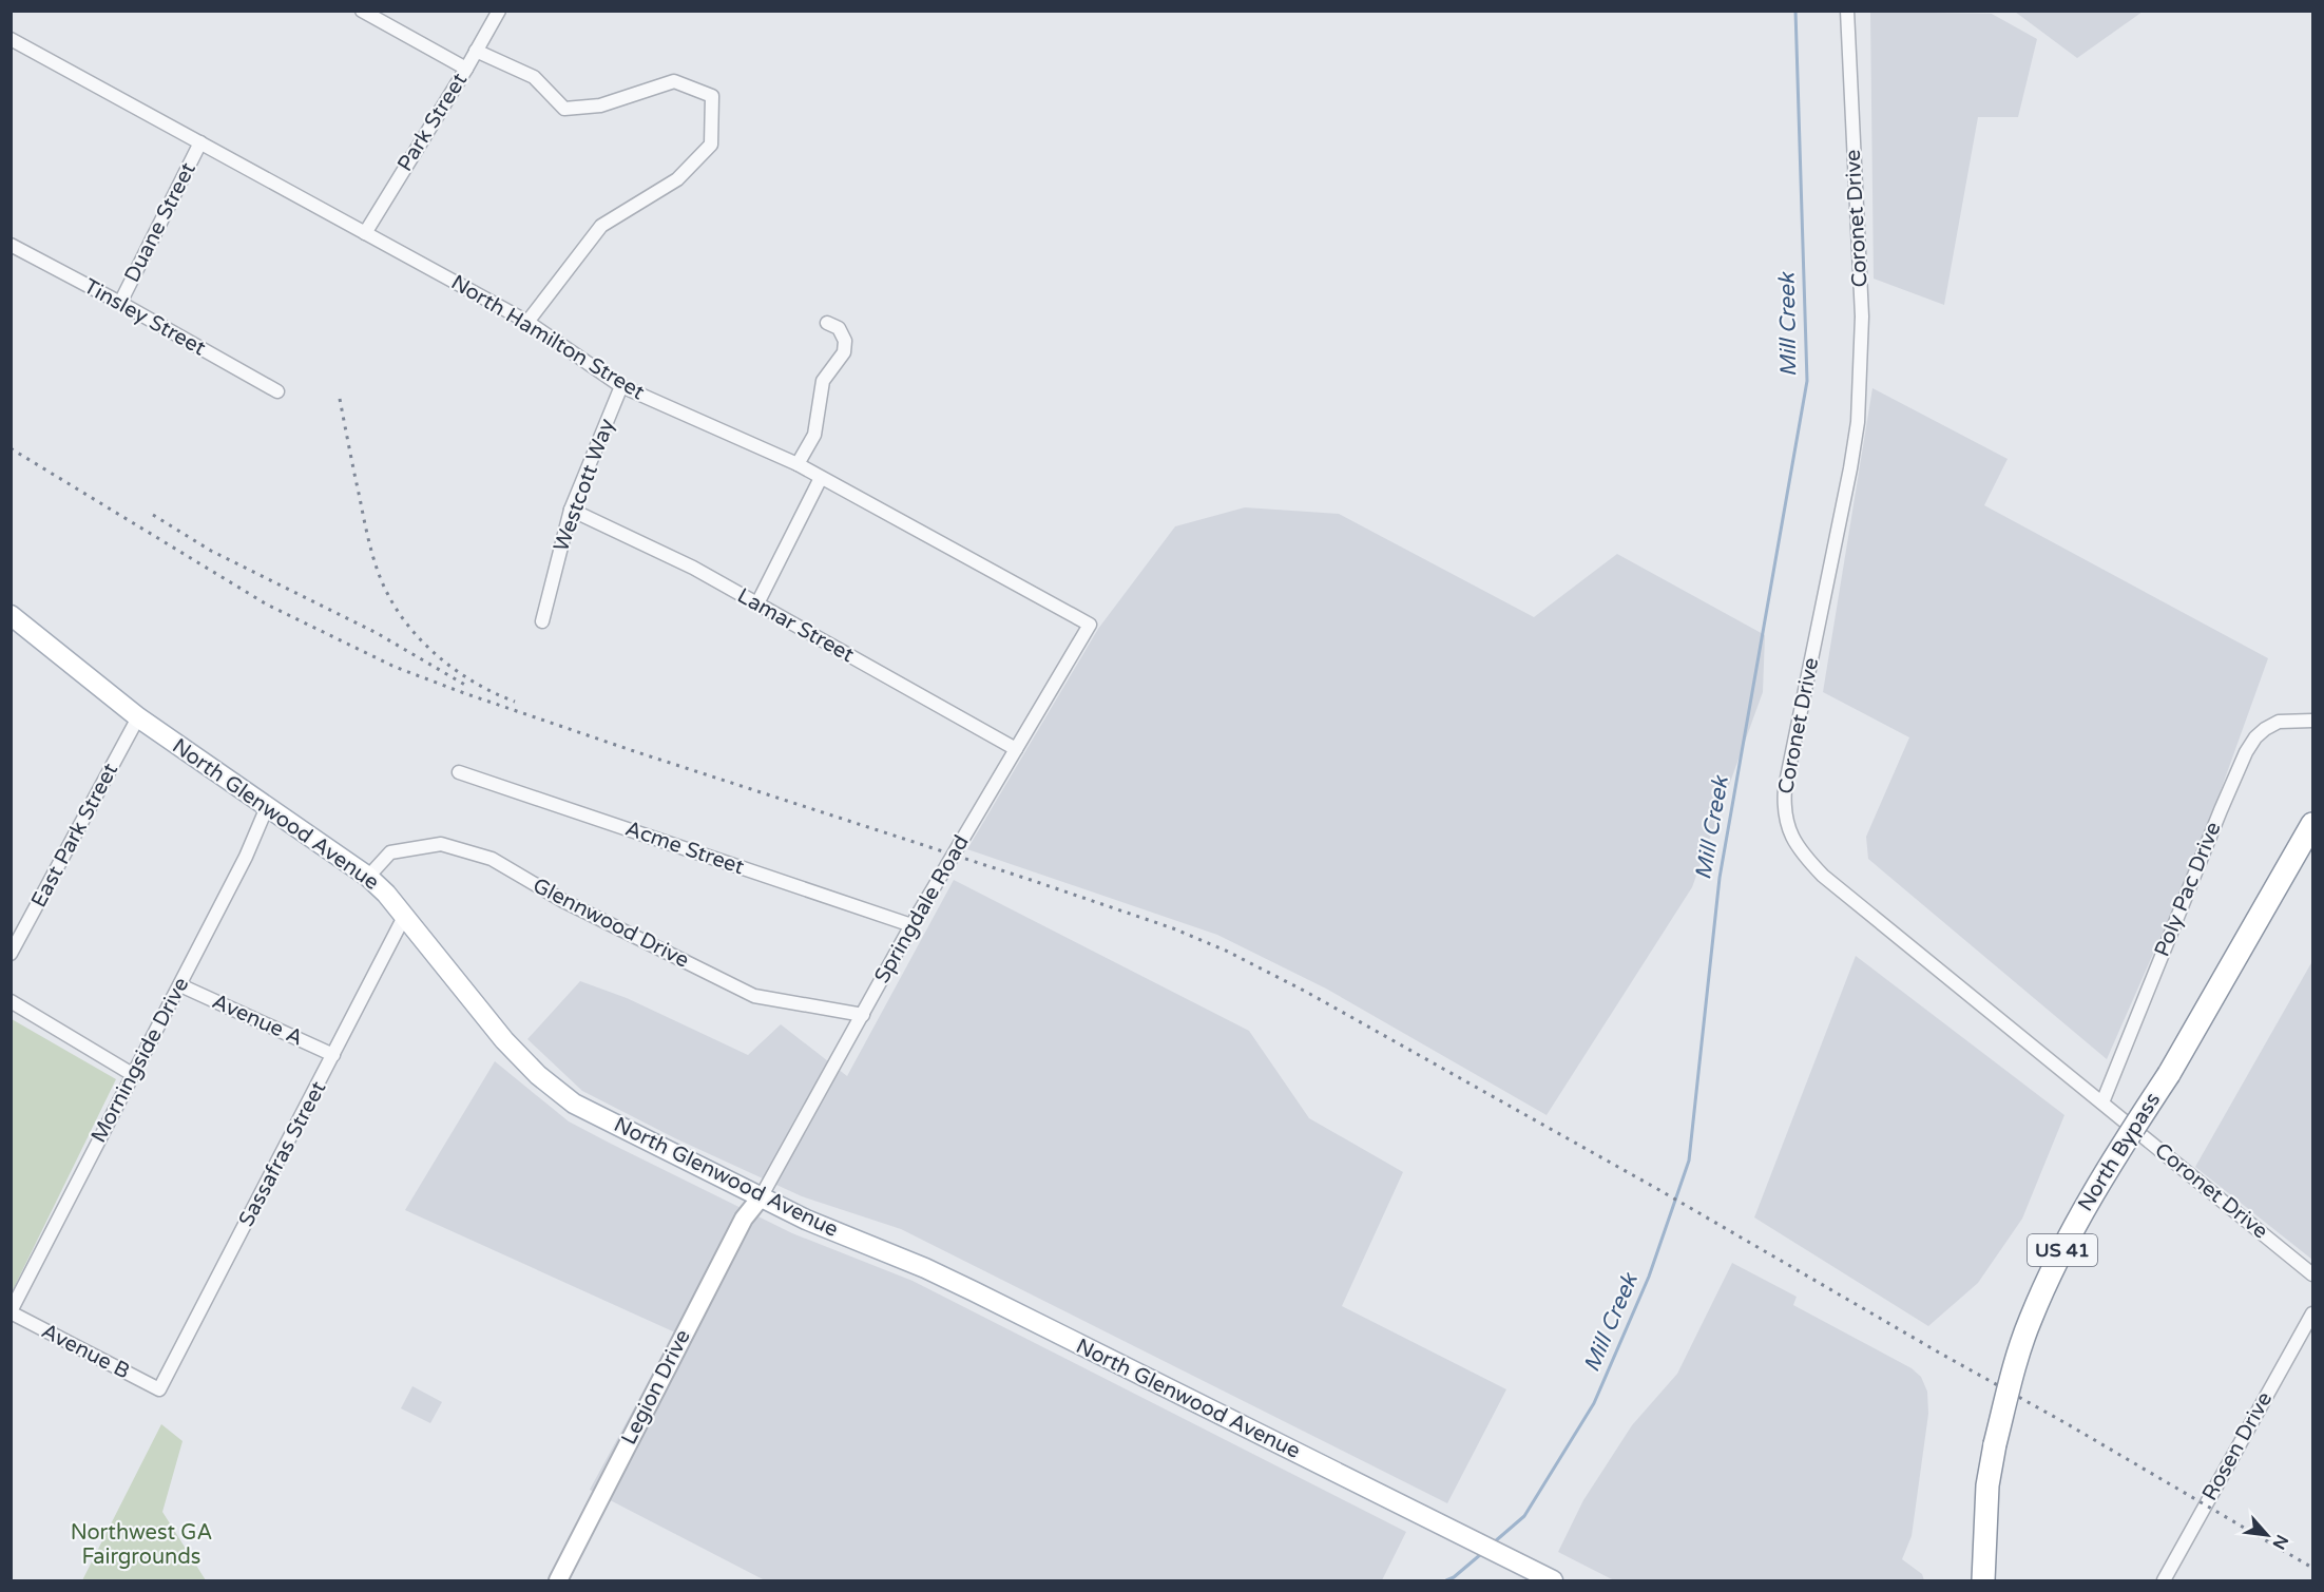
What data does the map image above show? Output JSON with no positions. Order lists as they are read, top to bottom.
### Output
{
  "streets": {
    "highway": ["North Bypass", "US 41"],
    "main road": ["North Glenwood Avenue"],
    "street": [
      "Park Street",
      "Coronet Drive",
      "Duane Street",
      "Tinsley Street",
      "North Hamilton Street",
      "Westcott Way",
      "Lamar Street",
      "East Park Street",
      "Acme Street",
      "Poly Pac Drive",
      "Springdale Road",
      "Glennwood Drive",
      "Avenue A",
      "Morningside Drive",
      "Sassafras Street",
      "Avenue B",
      "Legion Drive",
      "Rosen Drive"
    ]
  },
  "crossings": [
    ["Park Street", "North Hamilton Street"],
    ["Coronet Drive", "Poly Pac Drive"],
    ["Duane Street", "Tinsley Street"],
    ["Duane Street", "North Hamilton Street"],
    ["North Hamilton Street", "Westcott Way"],
    ["North Hamilton Street", "Springdale Road"],
    ["Westcott Way", "Lamar Street"],
    ["Lamar Street", "Springdale Road"],
    ["North Glenwood Avenue", "East Park Street"],
    ["North Glenwood Avenue", "Springdale Road"],
    ["North Glenwood Avenue", "Glennwood Drive"],
    ["North Glenwood Avenue", "Morningside Drive"],
    ["North Glenwood Avenue", "Sassafras Street"],
    ["North Glenwood Avenue", "Legion Drive"],
    ["Acme Street", "Springdale Road"],
    ["Springdale Road", "Glennwood Drive"],
    ["Springdale Road", "Legion Drive"],
    ["Avenue A", "Morningside Drive"],
    ["Avenue A", "Sassafras Street"],
    ["Morningside Drive", "Avenue B"],
    ["Sassafras Street", "Avenue B"]
  ],
  "water": ["Mill Creek"],
  "parks": ["Northwest GA Fairgrounds"],
  "north": "bottom right"
}
